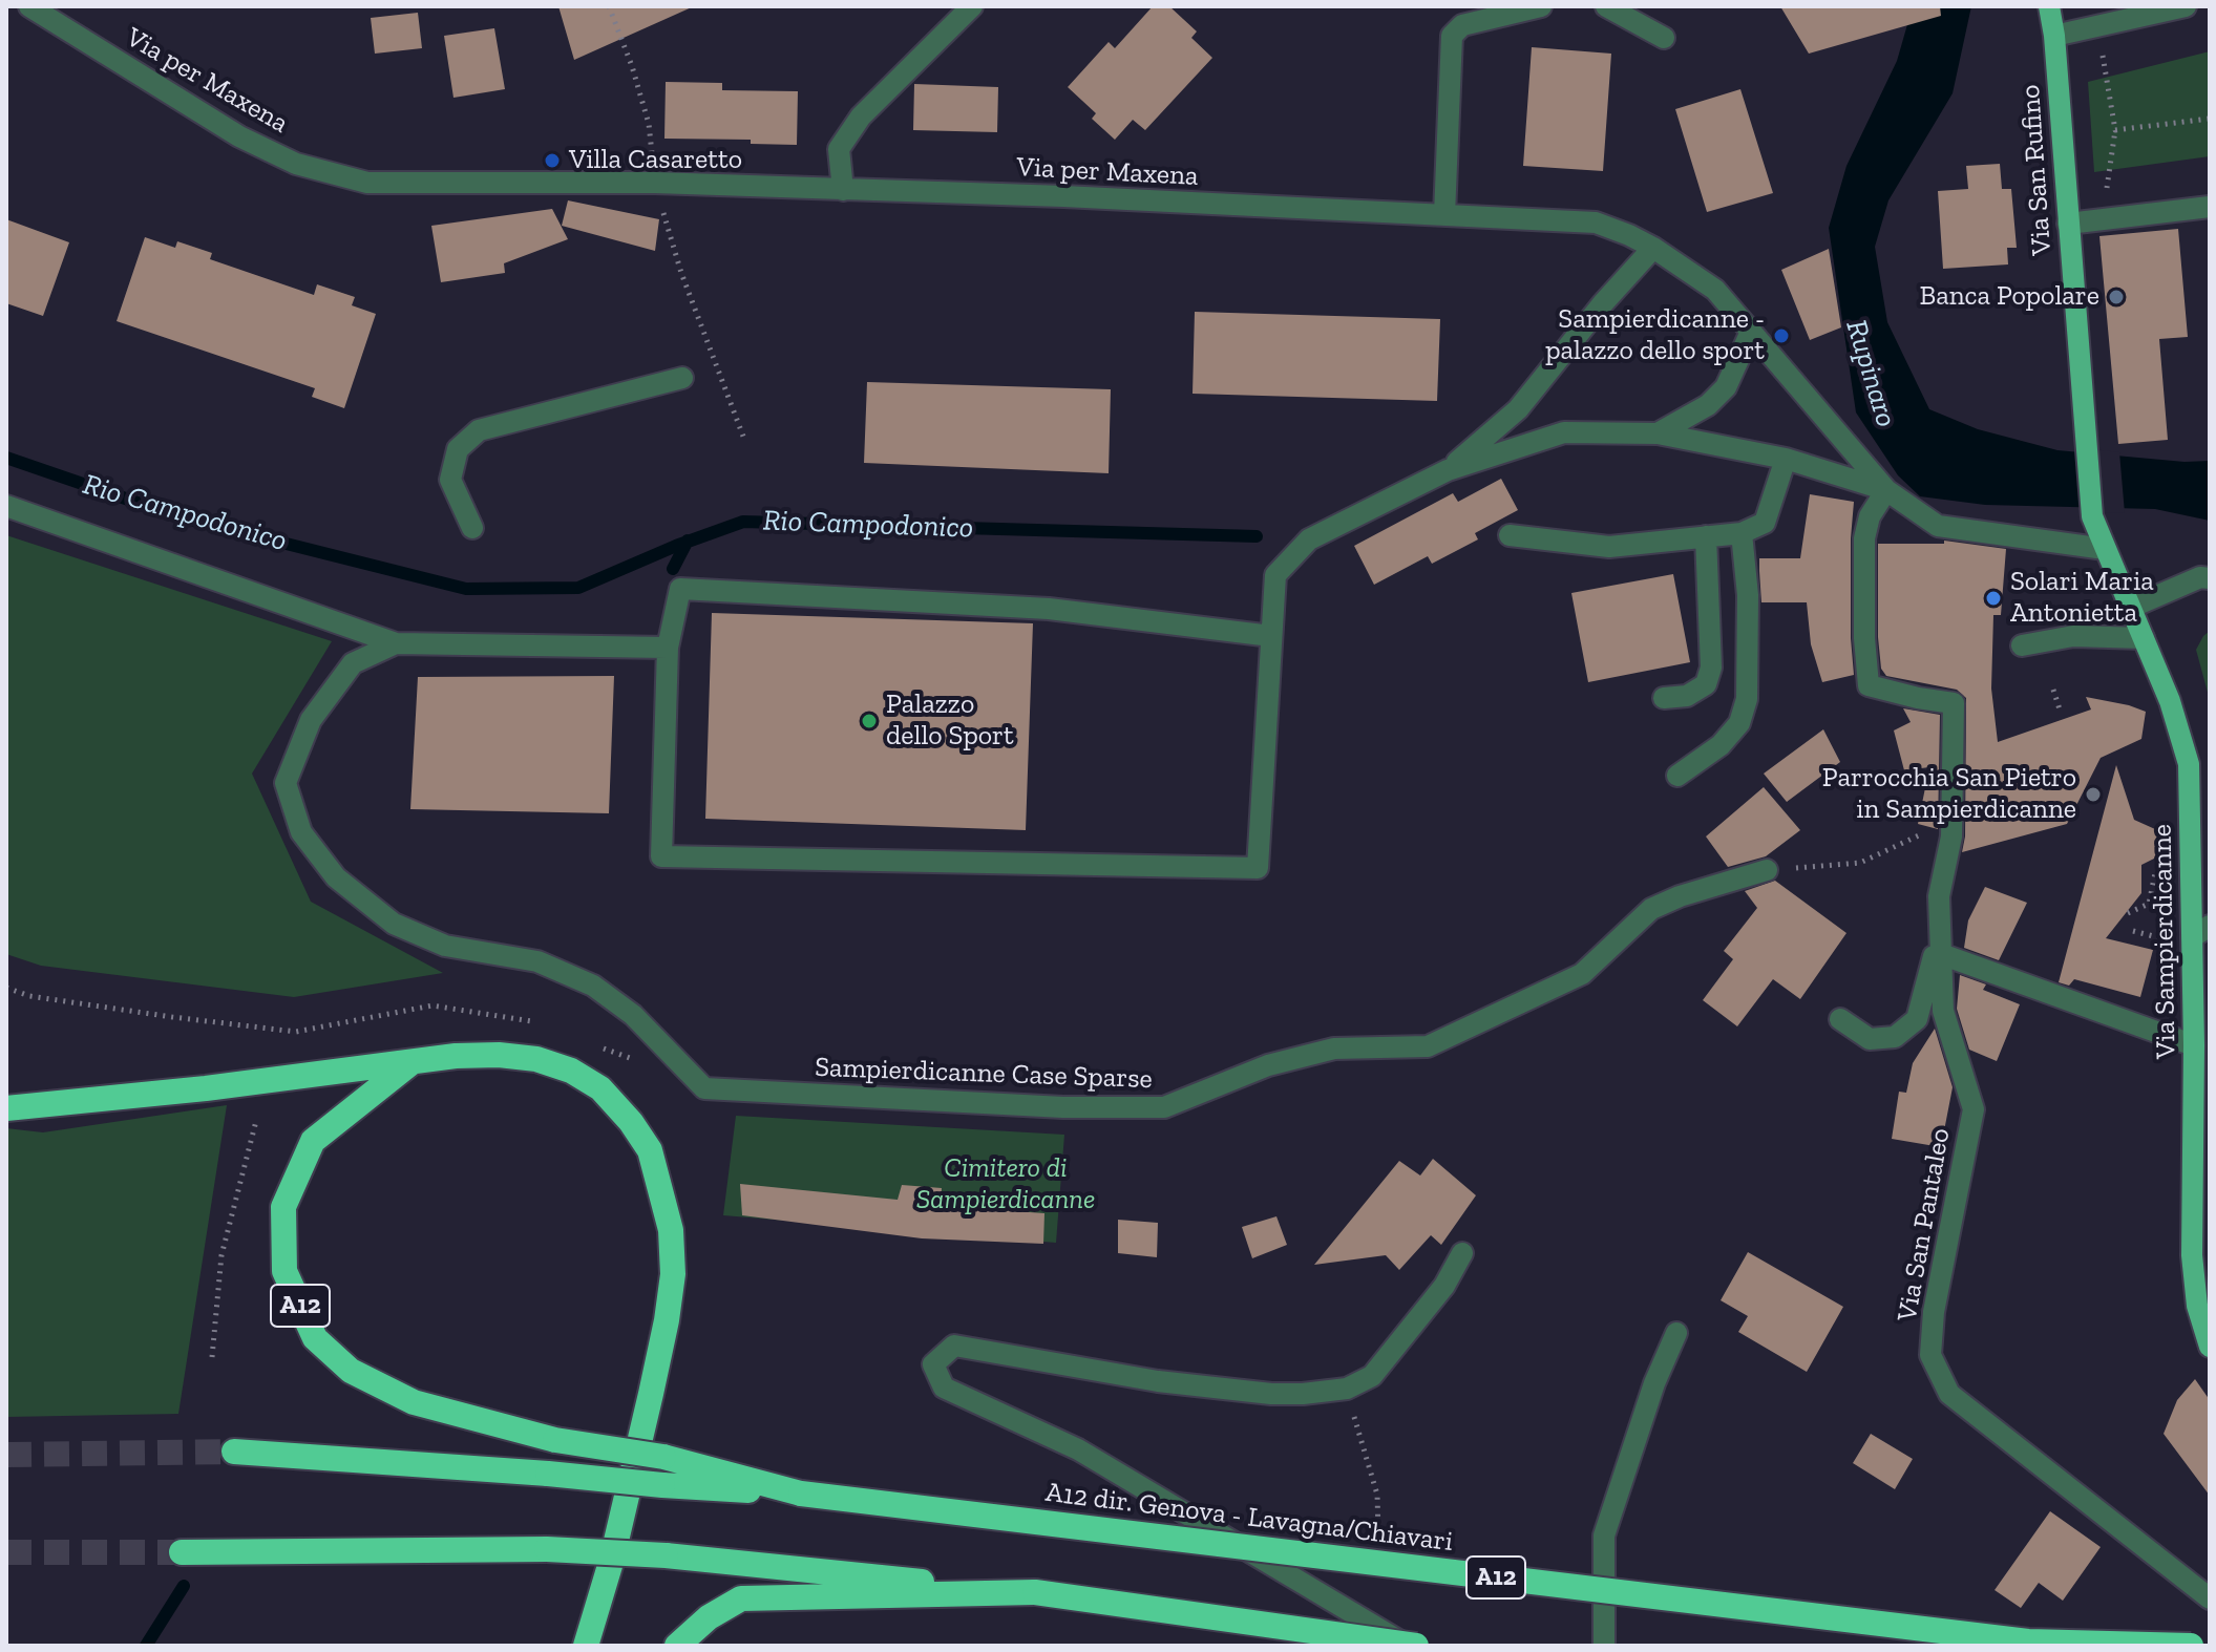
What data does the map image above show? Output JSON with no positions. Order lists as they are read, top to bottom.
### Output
{
  "streets": {
    "highway": ["A12", "A12 dir. Genova - Lavagna/Chiavari"],
    "main road": ["Via San Rufino", "Via Sampierdicanne"],
    "street": ["Via per Maxena", "Sampierdicanne Case Sparse", "Via San Pantaleo"]
  },
  "crossings": [
    ["Via per Maxena", "Via San Rufino"],
    ["Via per Maxena", "Via Sampierdicanne"],
    ["Via per Maxena", "Via San Pantaleo"],
    ["Via San Rufino", "Via Sampierdicanne"],
    ["A12", "A12 dir. Genova - Lavagna/Chiavari"]
  ],
  "water": ["Rupinaro", "Rio Campodonico"],
  "parks": ["Cimitero di Sampierdicanne"],
  "places": [
    "Villa Casaretto",
    "Banca Popolare",
    "Sampierdicanne - palazzo dello sport",
    "Solari Maria Antonietta",
    "Palazzo dello Sport",
    "Parrocchia San Pietro in Sampierdicanne"
  ]
}
